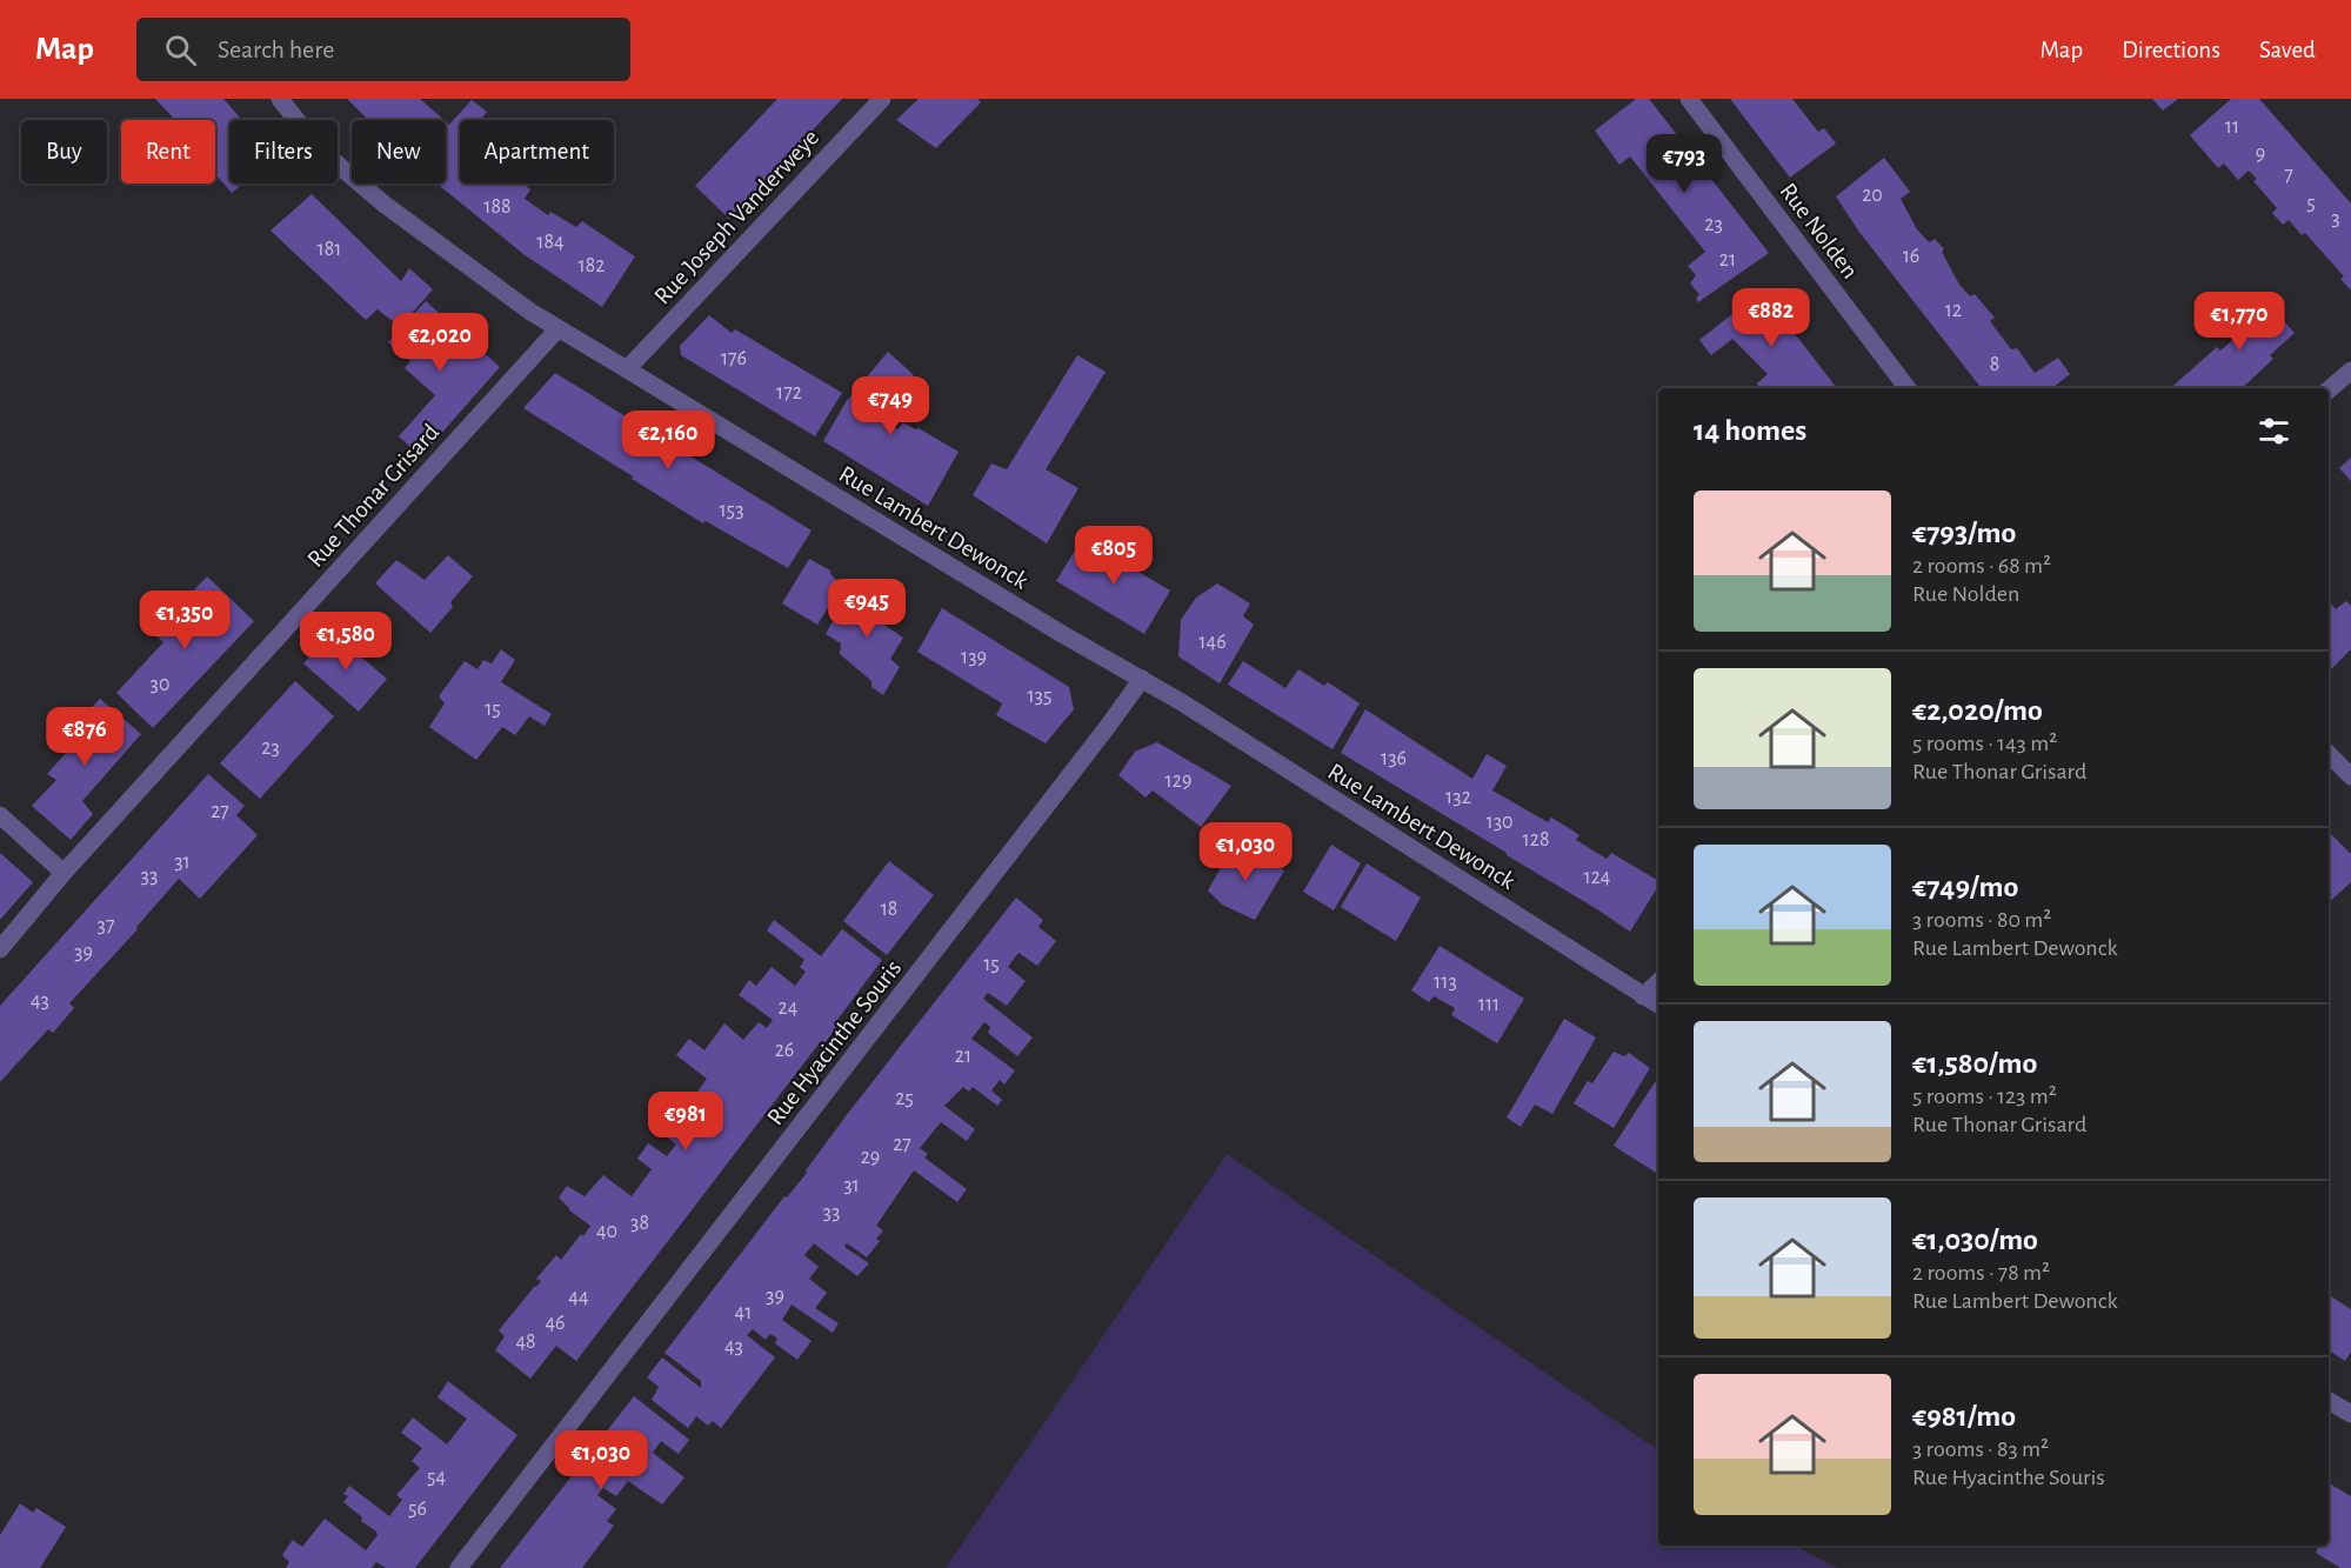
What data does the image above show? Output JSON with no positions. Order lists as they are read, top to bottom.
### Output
{
  "streets": {
    "street": [
      "Rue Joseph Vanderweye",
      "Rue Nolden",
      "Rue Thonar Grisard",
      "Rue Lambert Dewonck",
      "Rue Hyacinthe Souris"
    ]
  },
  "crossings": [
    ["Rue Joseph Vanderweye", "Rue Lambert Dewonck"],
    ["Rue Thonar Grisard", "Rue Lambert Dewonck"],
    ["Rue Lambert Dewonck", "Rue Hyacinthe Souris"]
  ],
  "house_numbers": [
    "11",
    "9",
    "7",
    "20",
    "5",
    "188",
    "3",
    "23",
    "184",
    "181",
    "16",
    "21",
    "182",
    "12",
    "176",
    "8",
    "172",
    "153",
    "146",
    "139",
    "30",
    "135",
    "15",
    "23",
    "136",
    "129",
    "132",
    "27",
    "130",
    "128",
    "31",
    "33",
    "124",
    "18",
    "37",
    "39",
    "15",
    "113",
    "43",
    "111",
    "24",
    "26",
    "21",
    "25",
    "27",
    "29",
    "31",
    "33",
    "38",
    "40",
    "39",
    "44",
    "41",
    "46",
    "48",
    "43",
    "54",
    "56"
  ],
  "page": {
    "header": "Map",
    "search": "Search here",
    "nav": ["Map", "Directions", "Saved"],
    "chip": [
      "Buy",
      "Rent",
      "Filters",
      "New",
      "Apartment"
    ],
    "price": [
      "€793",
      "€882",
      "€1,770",
      "€2,020",
      "€749",
      "€2,160",
      "€805",
      "€945",
      "€1,350",
      "€1,580",
      "€876",
      "€1,030",
      "€981",
      "€1,030"
    ],
    "heading": "14 homes",
    "list": [
      {
        "name": "€793/mo",
        "note": "2 rooms · 68 m² · Rue Nolden"
      },
      {
        "name": "€2,020/mo",
        "note": "5 rooms · 143 m² · Rue Thonar Grisard"
      },
      {
        "name": "€749/mo",
        "note": "3 rooms · 80 m² · Rue Lambert Dewonck"
      },
      {
        "name": "€1,580/mo",
        "note": "5 rooms · 123 m² · Rue Thonar Grisard"
      },
      {
        "name": "€1,030/mo",
        "note": "2 rooms · 78 m² · Rue Lambert Dewonck"
      },
      {
        "name": "€981/mo",
        "note": "3 rooms · 83 m² · Rue Hyacinthe Souris"
      }
    ]
  }
}
